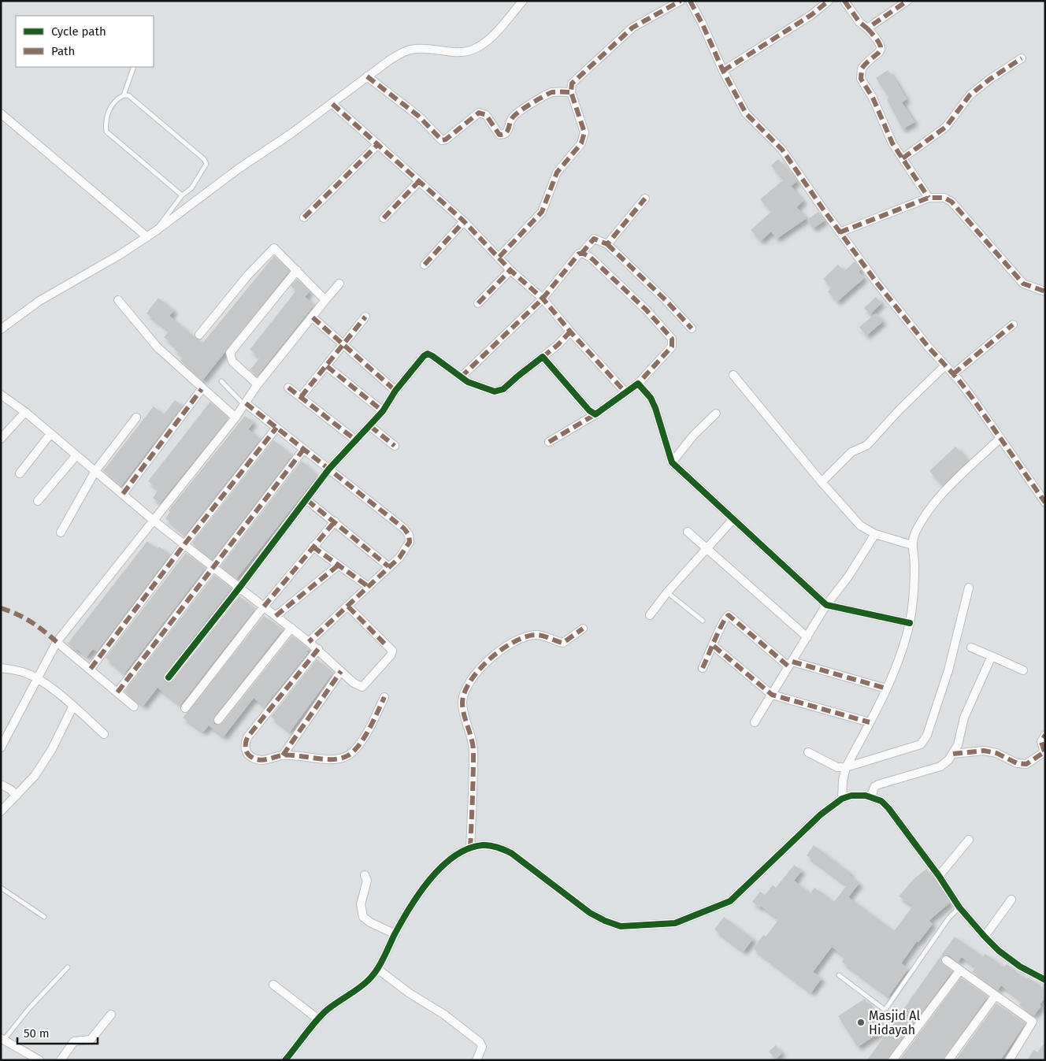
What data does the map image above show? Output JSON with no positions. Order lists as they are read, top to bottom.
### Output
{
  "places": ["Masjid Al Hidayah"],
  "legend": ["Cycle path", "Path"],
  "scale_bar": "50 m"
}
